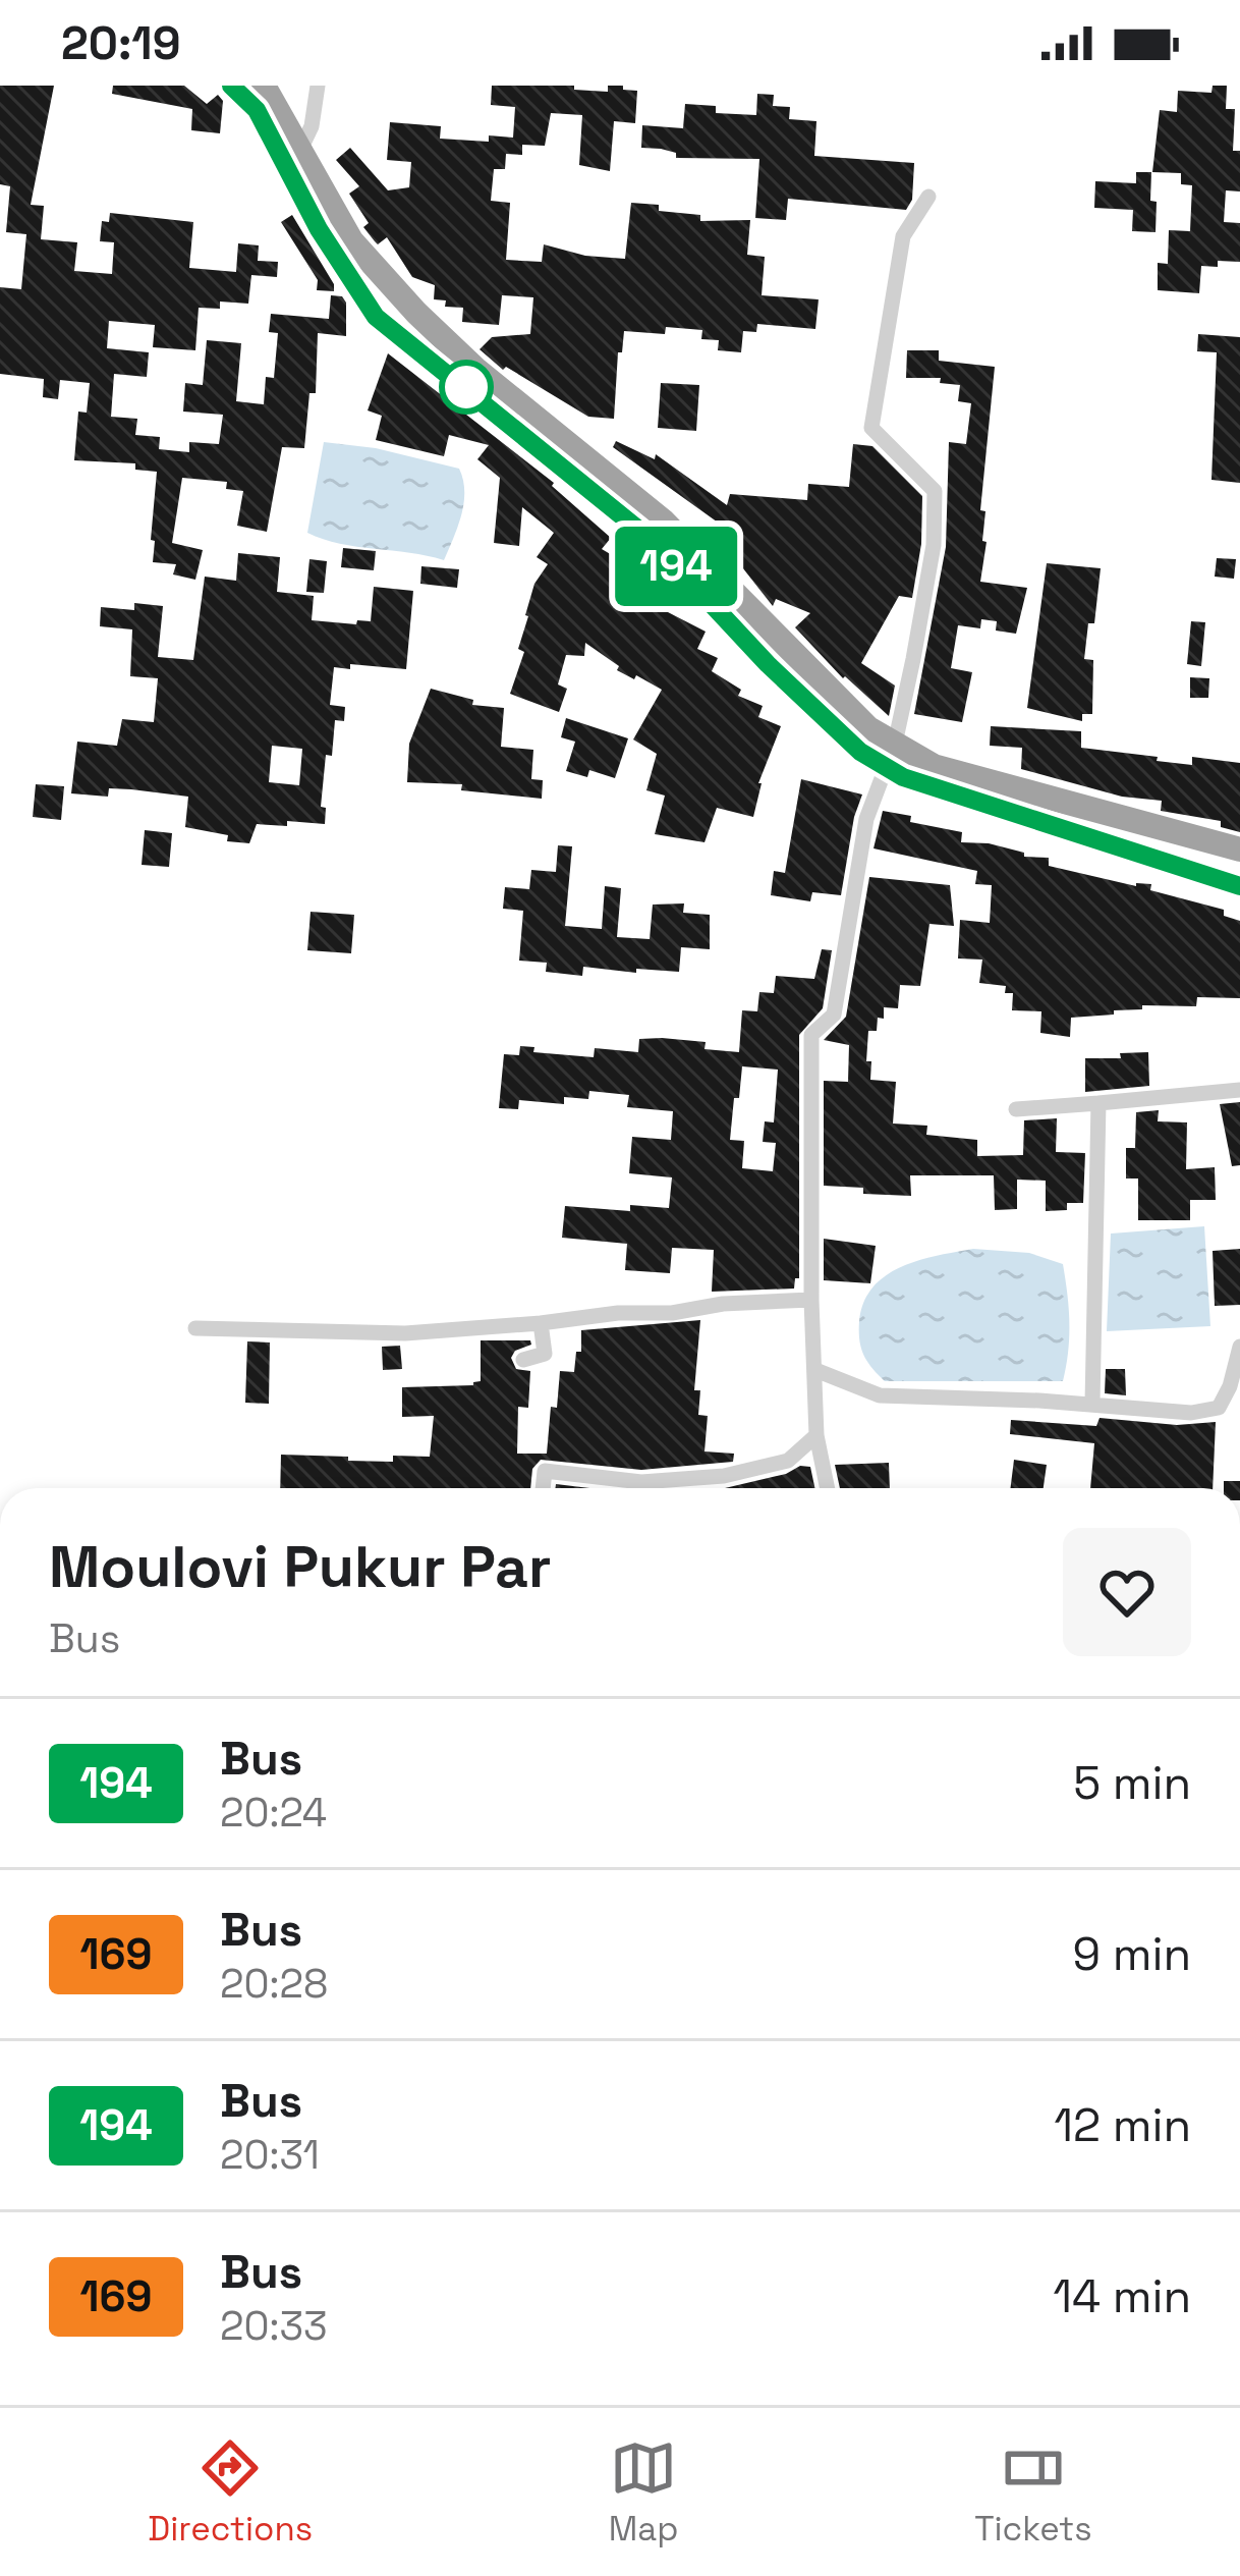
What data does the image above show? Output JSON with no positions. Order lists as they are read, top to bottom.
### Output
{
  "lines": ["bus line 194"],
  "page": {
    "status": "20:19",
    "on_map": "194",
    "heading": ["Moulovi Pukur Par", "Bus"],
    "list": [
      {
        "mark": "194",
        "name": "Bus",
        "note": "20:24",
        "value": "5 min"
      },
      {
        "mark": "169",
        "name": "Bus",
        "note": "20:28",
        "value": "9 min"
      },
      {
        "mark": "194",
        "name": "Bus",
        "note": "20:31",
        "value": "12 min"
      },
      {
        "mark": "169",
        "name": "Bus",
        "note": "20:33",
        "value": "14 min"
      }
    ],
    "tabs": ["Directions", "Map", "Tickets"]
  }
}
